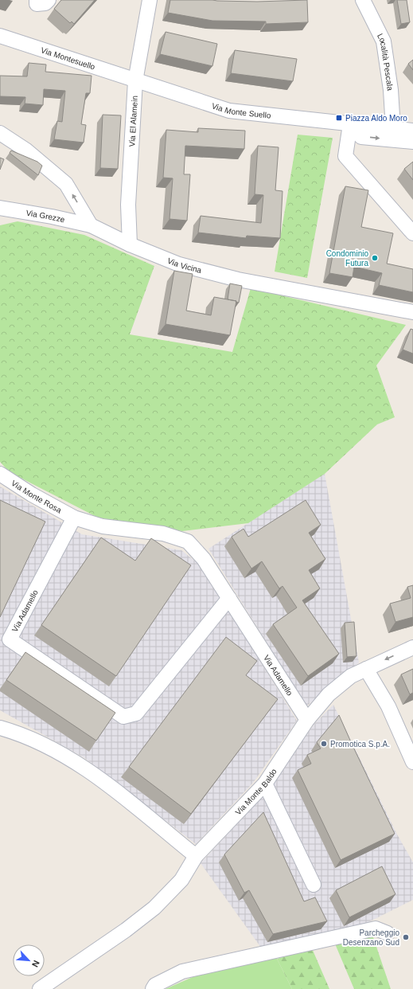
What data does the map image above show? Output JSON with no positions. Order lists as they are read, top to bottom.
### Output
{
  "streets": {
    "street": [
      "Via Montesuello",
      "Località Pescala",
      "Via Monte Suello",
      "Via El Alamein",
      "Via Grezze",
      "Via Vicina",
      "Via Monte Rosa",
      "Via Adamello",
      "Via Monte Baldo"
    ]
  },
  "crossings": [
    ["Via Montesuello", "Via Monte Suello"],
    ["Via Montesuello", "Via El Alamein"],
    ["Località Pescala", "Via Monte Suello"],
    ["Via Monte Suello", "Via El Alamein"],
    ["Via El Alamein", "Via Vicina"],
    ["Via Grezze", "Via Vicina"],
    ["Via Monte Rosa", "Via Adamello"],
    ["Via Adamello", "Via Monte Baldo"]
  ],
  "places": {
    "transit": ["Piazza Aldo Moro"],
    "other": ["Condominio Futura", "Promotica S.p.A.", "Parcheggio Desenzano Sud"]
  },
  "north": "bottom right"
}
